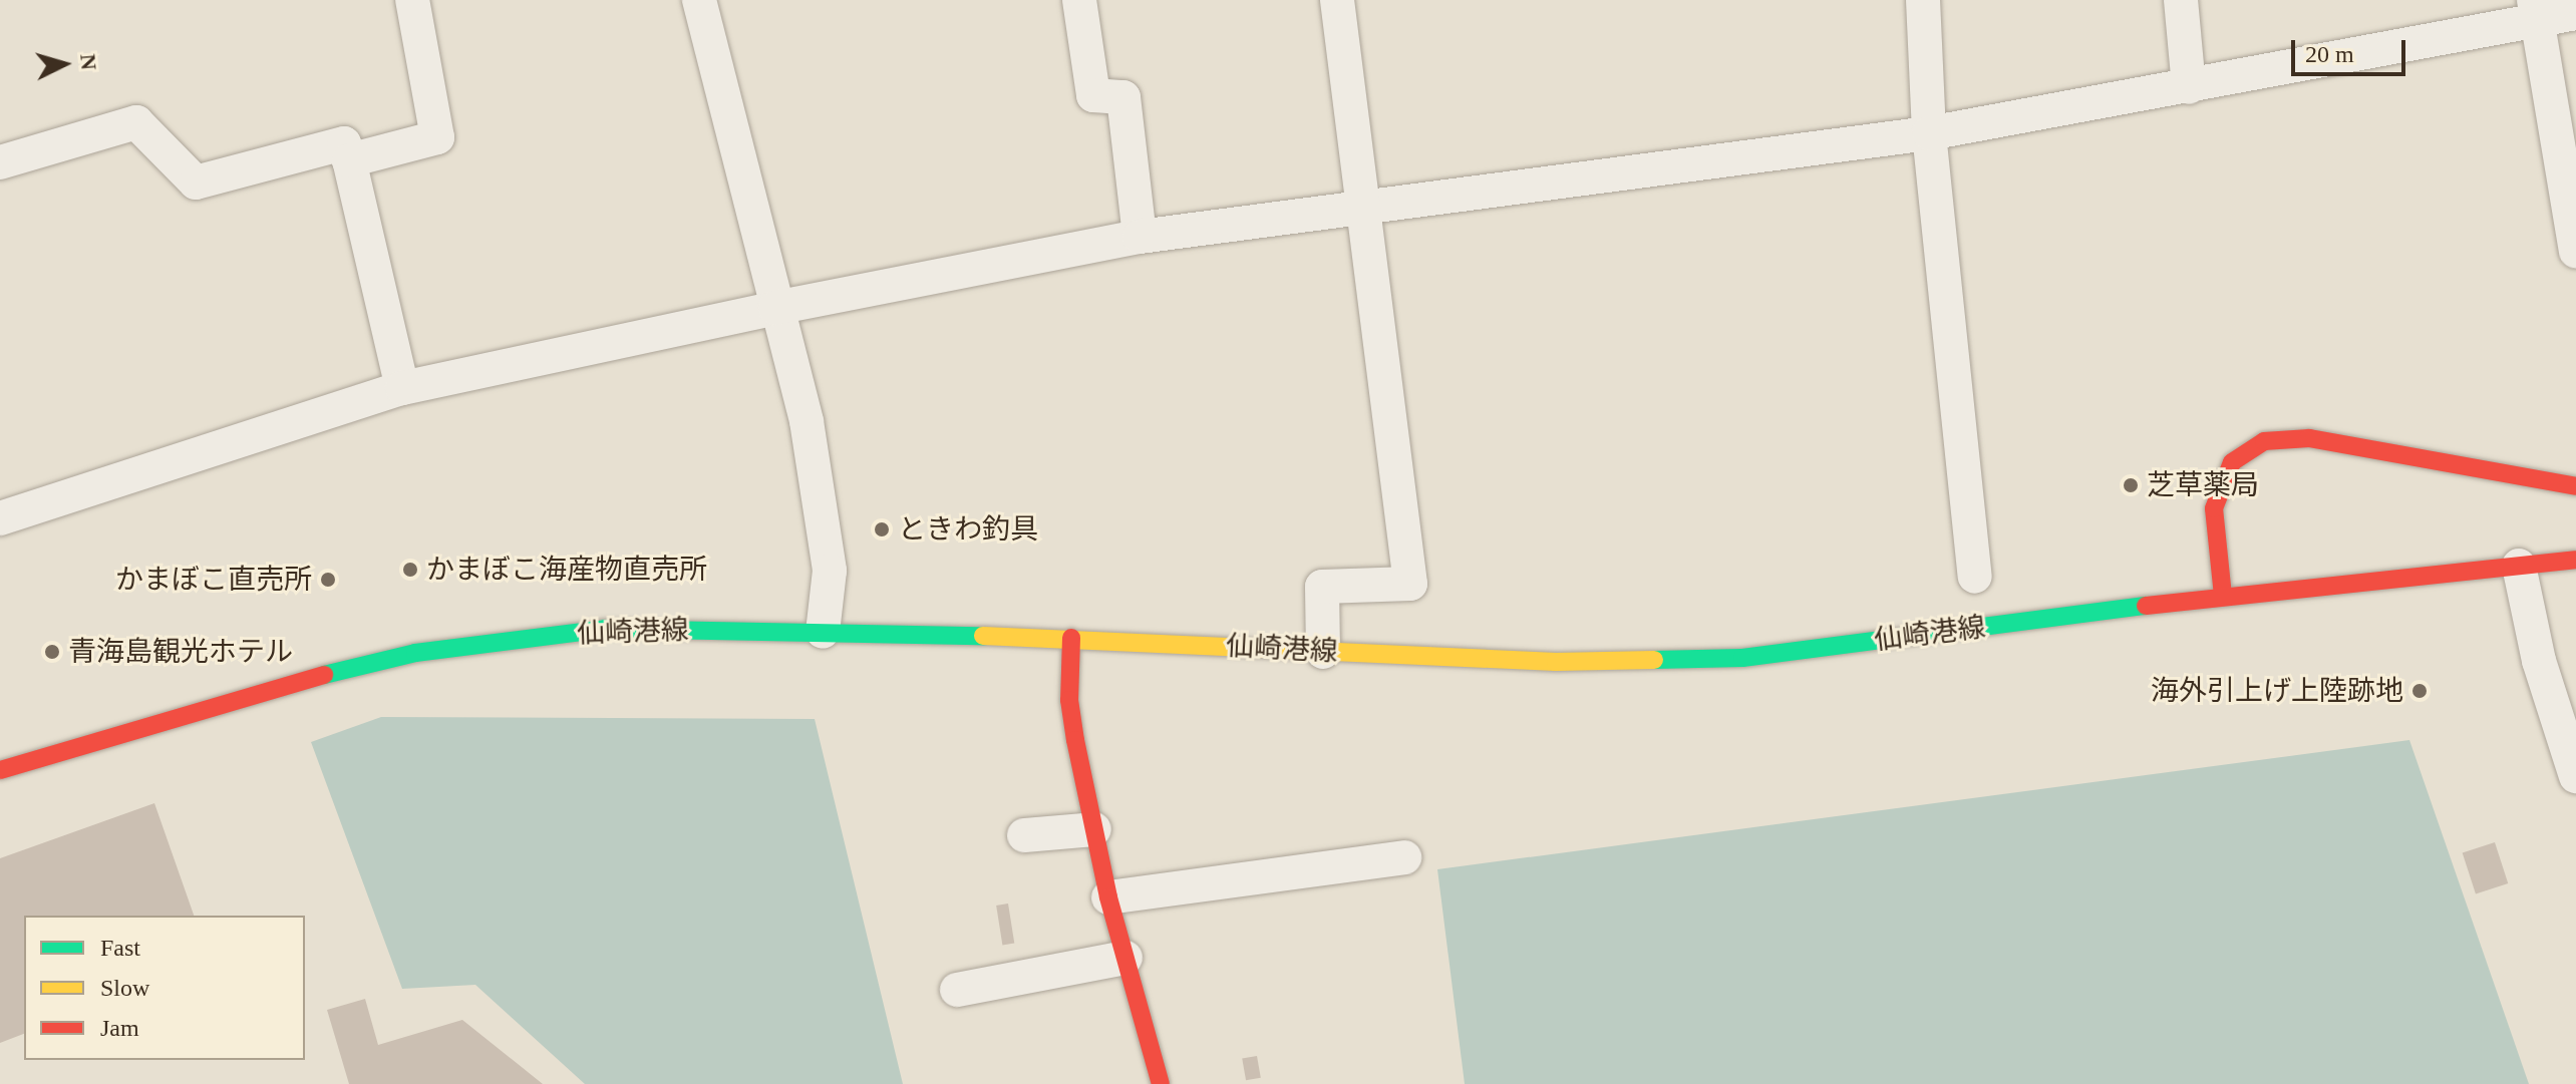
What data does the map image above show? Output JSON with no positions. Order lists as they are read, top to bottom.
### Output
{
  "streets": {
    "main road": ["仙崎港線"]
  },
  "places": [
    "芝草薬局",
    "ときわ釣具",
    "かまぼこ海産物直売所",
    "かまぼこ直売所",
    "青海島観光ホテル",
    "海外引上げ上陸跡地"
  ],
  "legend": ["Fast", "Slow", "Jam"],
  "scale_bar": "20 m",
  "north": "right"
}
